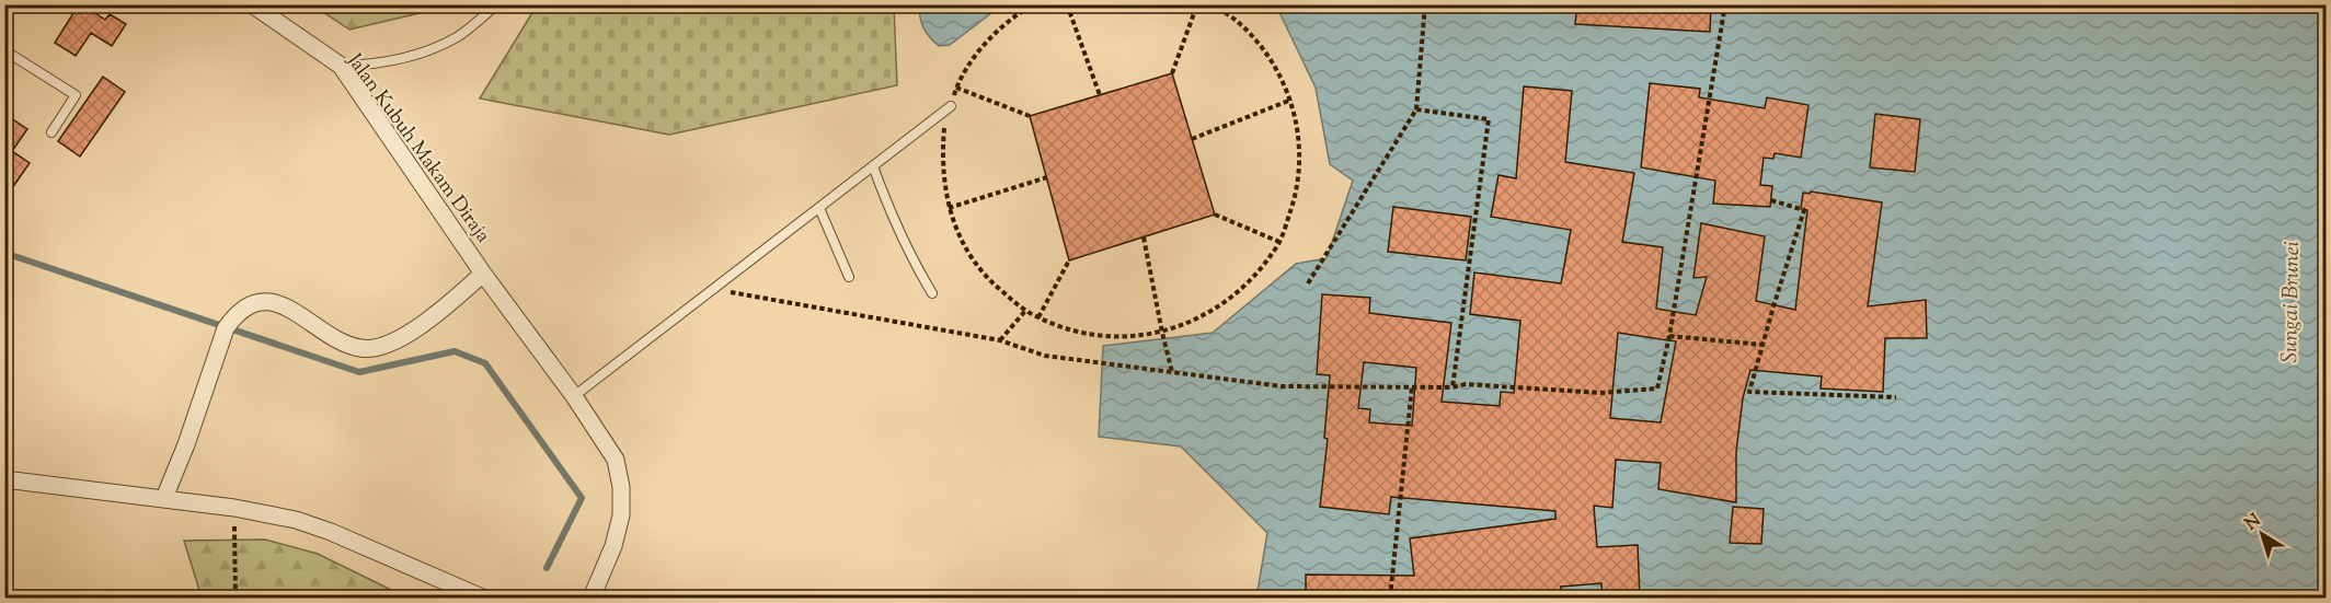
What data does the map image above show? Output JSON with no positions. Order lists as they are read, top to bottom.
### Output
{
  "streets": {
    "street": ["Jalan Kubuh Makam Diraja"]
  },
  "water": ["Sungai Brunei"],
  "north": "top left"
}
